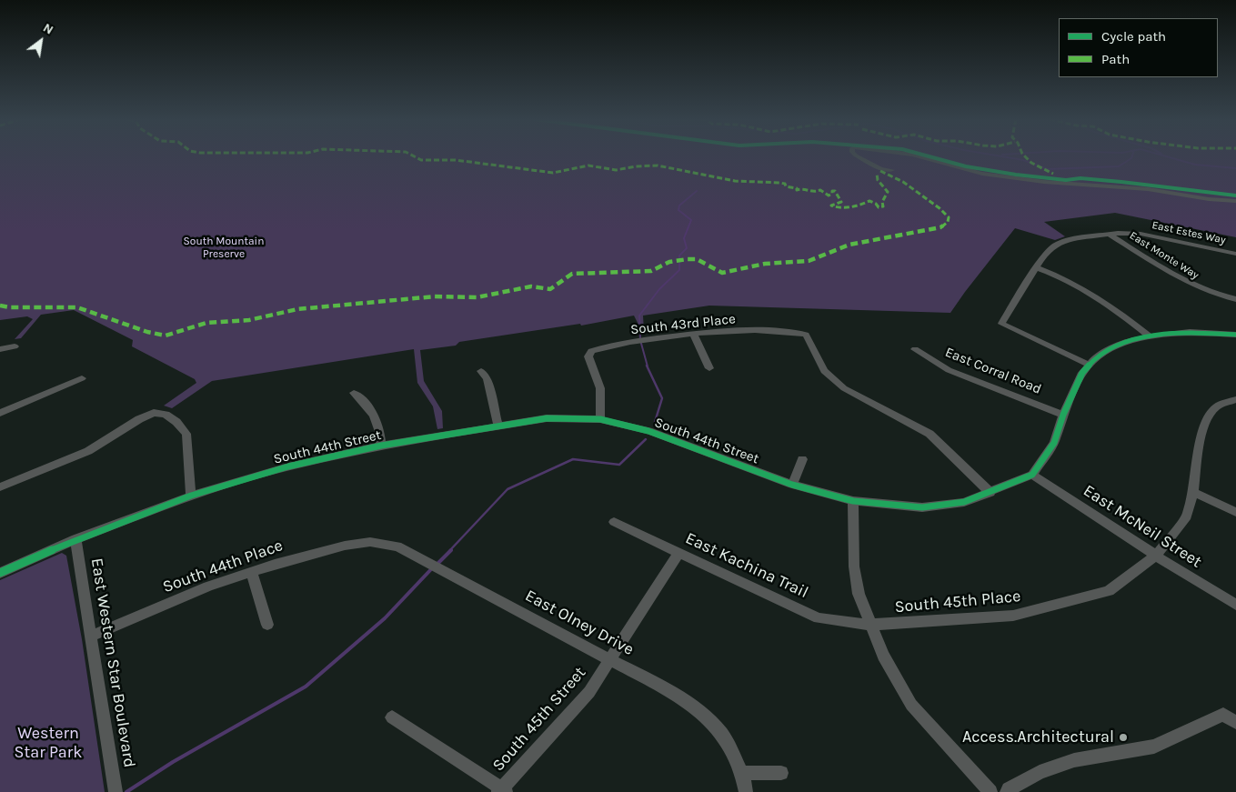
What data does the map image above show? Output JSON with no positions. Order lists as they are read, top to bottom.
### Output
{
  "streets": {
    "street": [
      "East Estes Way",
      "East Monte Way",
      "South 43rd Place",
      "East Corral Road",
      "South 44th Street",
      "East McNeil Street",
      "East Kachina Trail",
      "South 44th Place",
      "South 45th Place",
      "East Olney Drive",
      "East Western Star Boulevard",
      "South 45th Street"
    ]
  },
  "crossings": [
    ["East Estes Way", "East Monte Way"],
    ["South 43rd Place", "South 44th Street"],
    ["South 44th Street", "East McNeil Street"],
    ["South 44th Street", "East Western Star Boulevard"],
    ["East McNeil Street", "South 45th Place"],
    ["East Kachina Trail", "South 45th Place"],
    ["East Kachina Trail", "South 45th Street"],
    ["South 44th Place", "East Olney Drive"],
    ["South 44th Place", "East Western Star Boulevard"],
    ["East Olney Drive", "South 45th Street"]
  ],
  "parks": ["South Mountain Preserve", "Western Star Park"],
  "places": ["Access.Architectural"],
  "legend": ["Cycle path", "Path"],
  "north": "top right"
}
